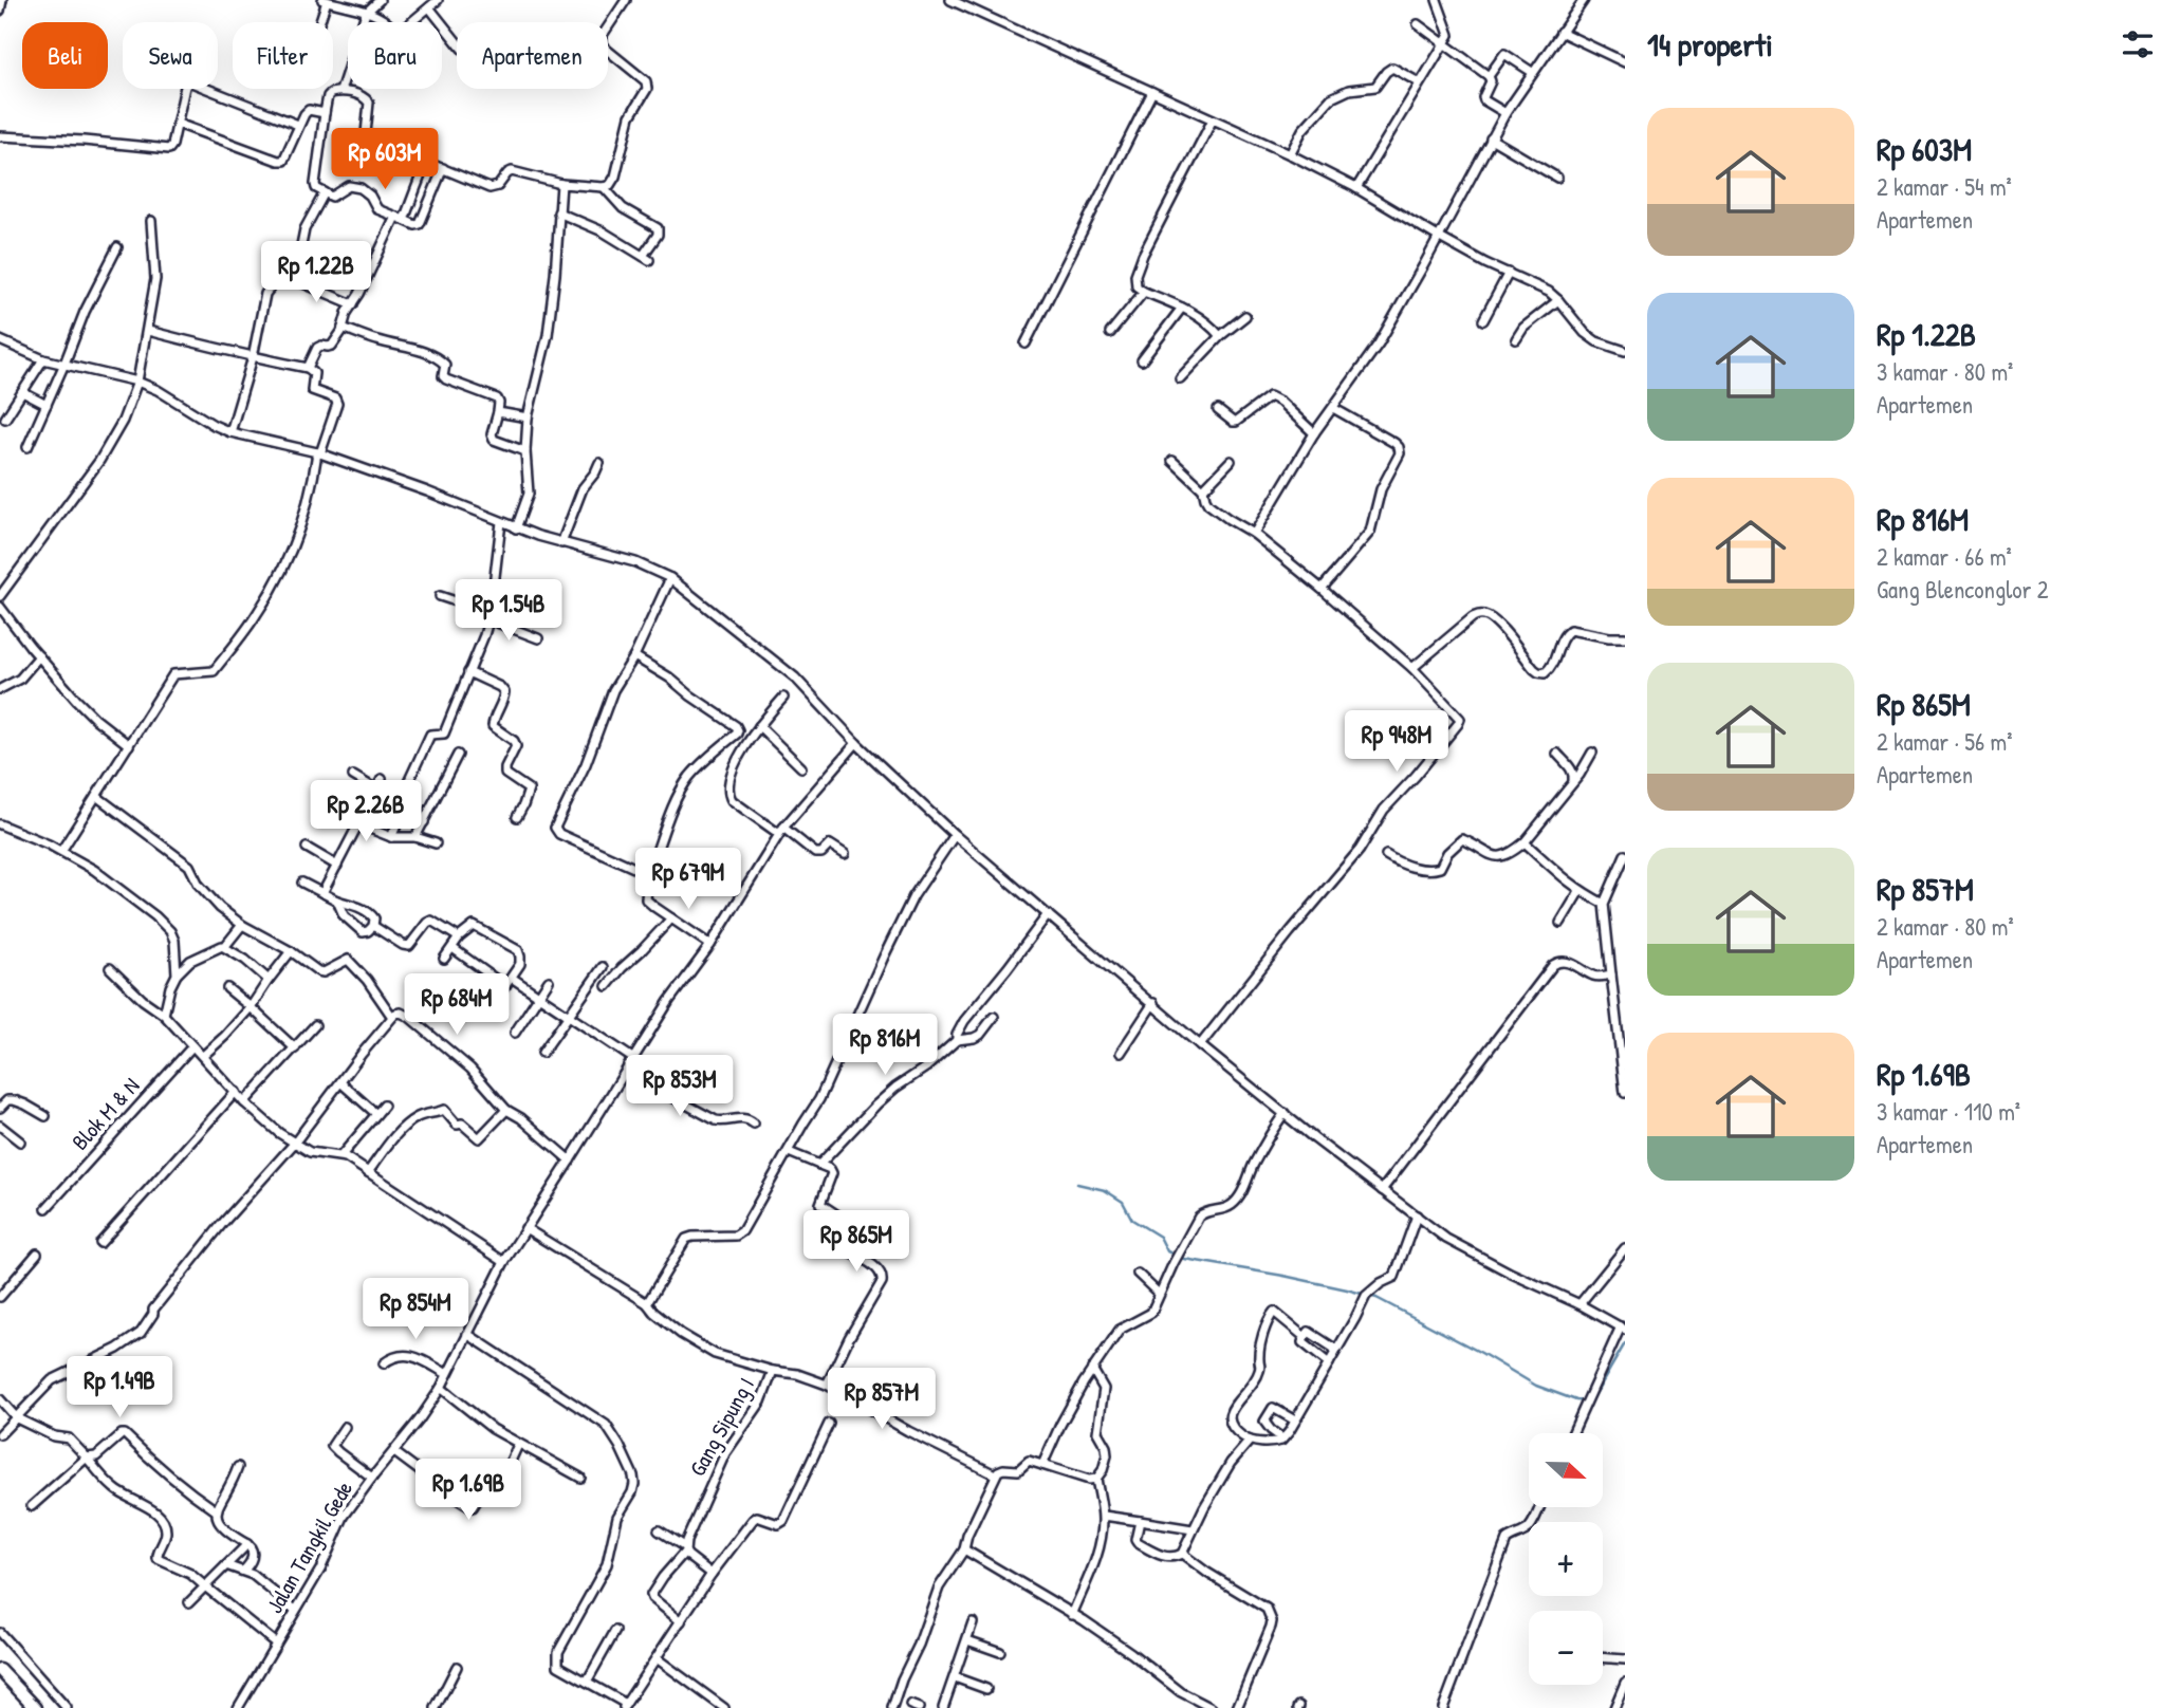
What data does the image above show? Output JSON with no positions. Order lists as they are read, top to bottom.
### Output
{
  "streets": {
    "street": ["Blok M & N", "Gang Sipung I", "Jalan Tangkil Gede"]
  },
  "north": "right",
  "page": {
    "heading": "14 properti",
    "chip": [
      "Beli",
      "Sewa",
      "Filter",
      "Baru",
      "Apartemen"
    ],
    "list": [
      {
        "name": "Rp 603M",
        "note": "2 kamar · 54 m² · Apartemen"
      },
      {
        "name": "Rp 1.22B",
        "note": "3 kamar · 80 m² · Apartemen"
      },
      {
        "name": "Rp 816M",
        "note": "2 kamar · 66 m² · Gang Blenconglor 2"
      },
      {
        "name": "Rp 865M",
        "note": "2 kamar · 56 m² · Apartemen"
      },
      {
        "name": "Rp 857M",
        "note": "2 kamar · 80 m² · Apartemen"
      },
      {
        "name": "Rp 1.69B",
        "note": "3 kamar · 110 m² · Apartemen"
      }
    ],
    "price": [
      "Rp 603M",
      "Rp 1.22B",
      "Rp 1.54B",
      "Rp 948M",
      "Rp 2.26B",
      "Rp 679M",
      "Rp 684M",
      "Rp 816M",
      "Rp 853M",
      "Rp 865M",
      "Rp 854M",
      "Rp 1.49B",
      "Rp 857M",
      "Rp 1.69B"
    ],
    "map_buttons": ["+", "−"]
  }
}
